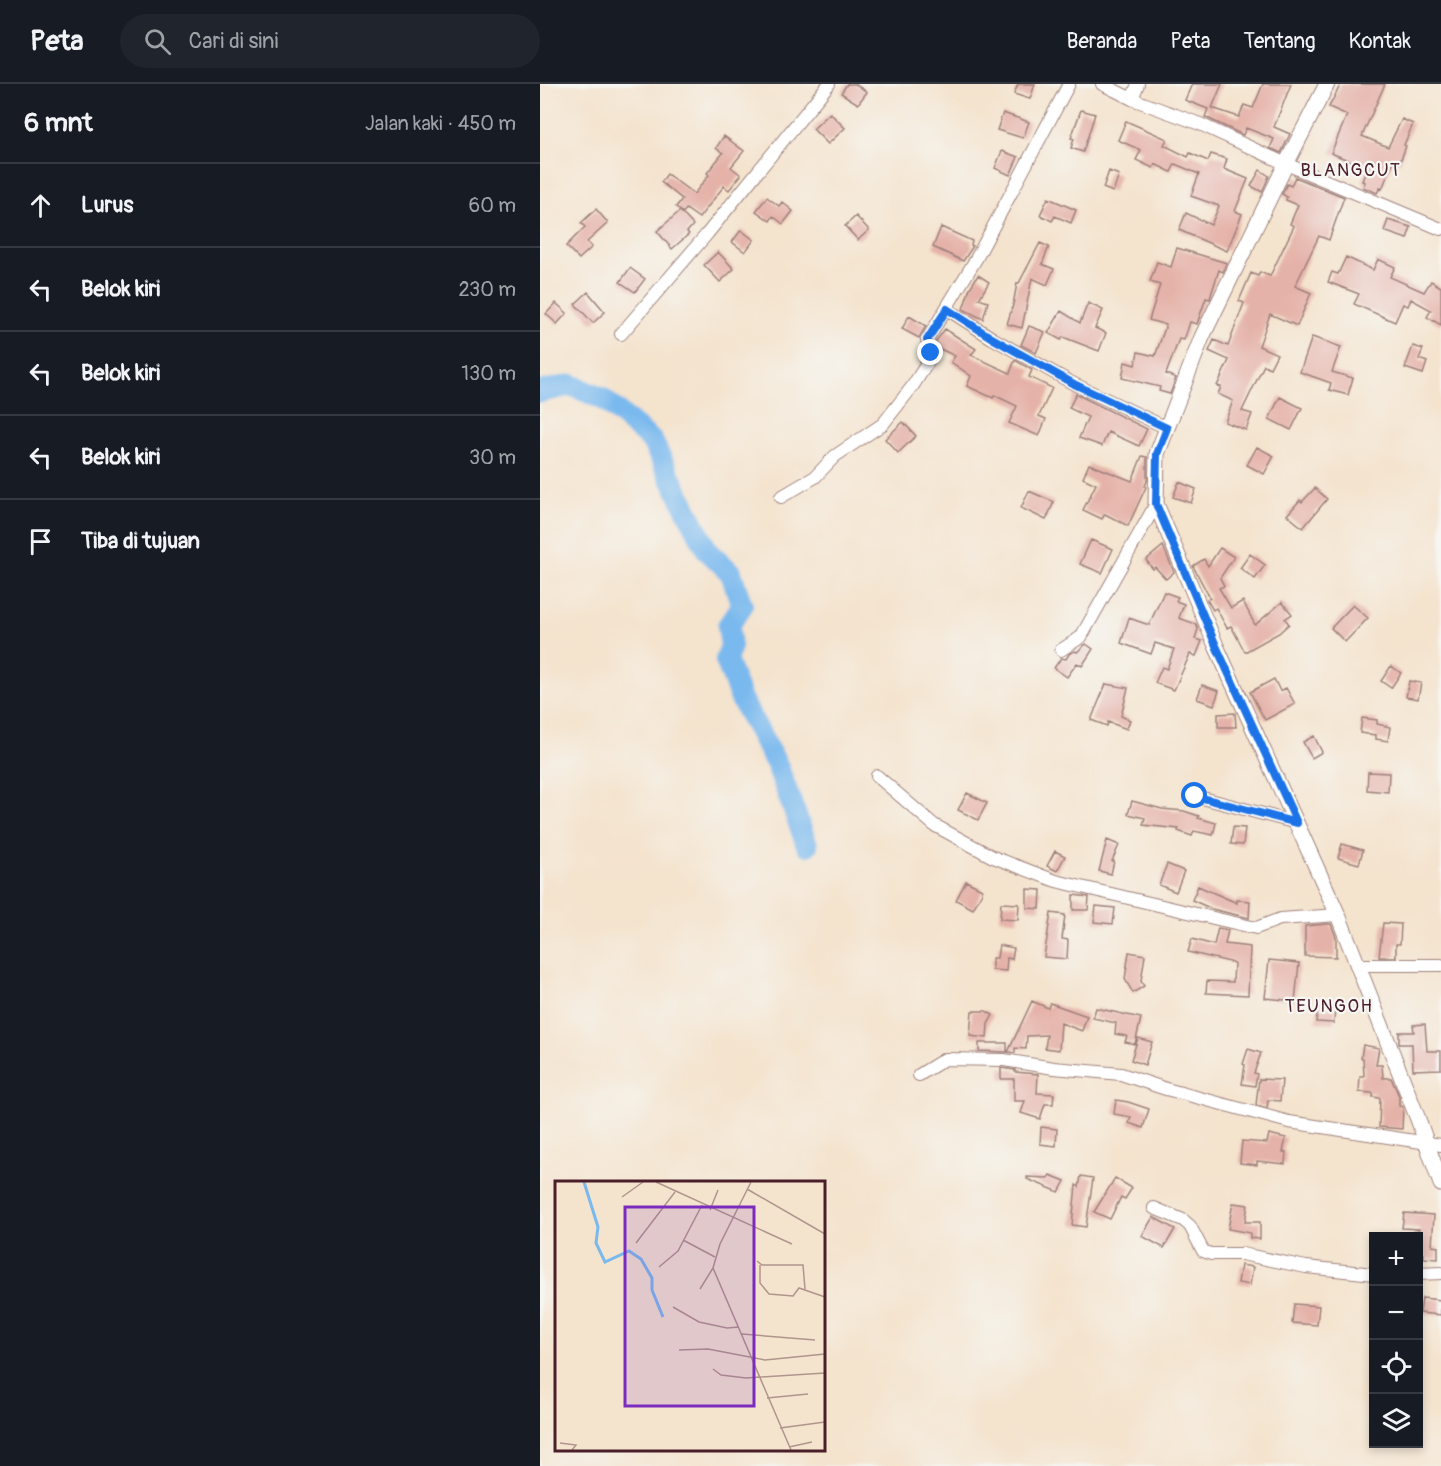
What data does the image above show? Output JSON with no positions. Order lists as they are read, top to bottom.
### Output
{
  "districts": ["BLANGCUT", "TEUNGOH"],
  "page": {
    "header": "Peta",
    "search": "Cari di sini",
    "nav": [
      "Beranda",
      "Peta",
      "Tentang",
      "Kontak"
    ],
    "heading": ["6 mnt", "Jalan kaki · 450 m"],
    "list": [
      ["Lurus", "60 m"],
      ["Belok kiri", "230 m"],
      ["Belok kiri", "130 m"],
      ["Belok kiri", "30 m"],
      "Tiba di tujuan"
    ],
    "map_buttons": ["+", "−"]
  }
}
